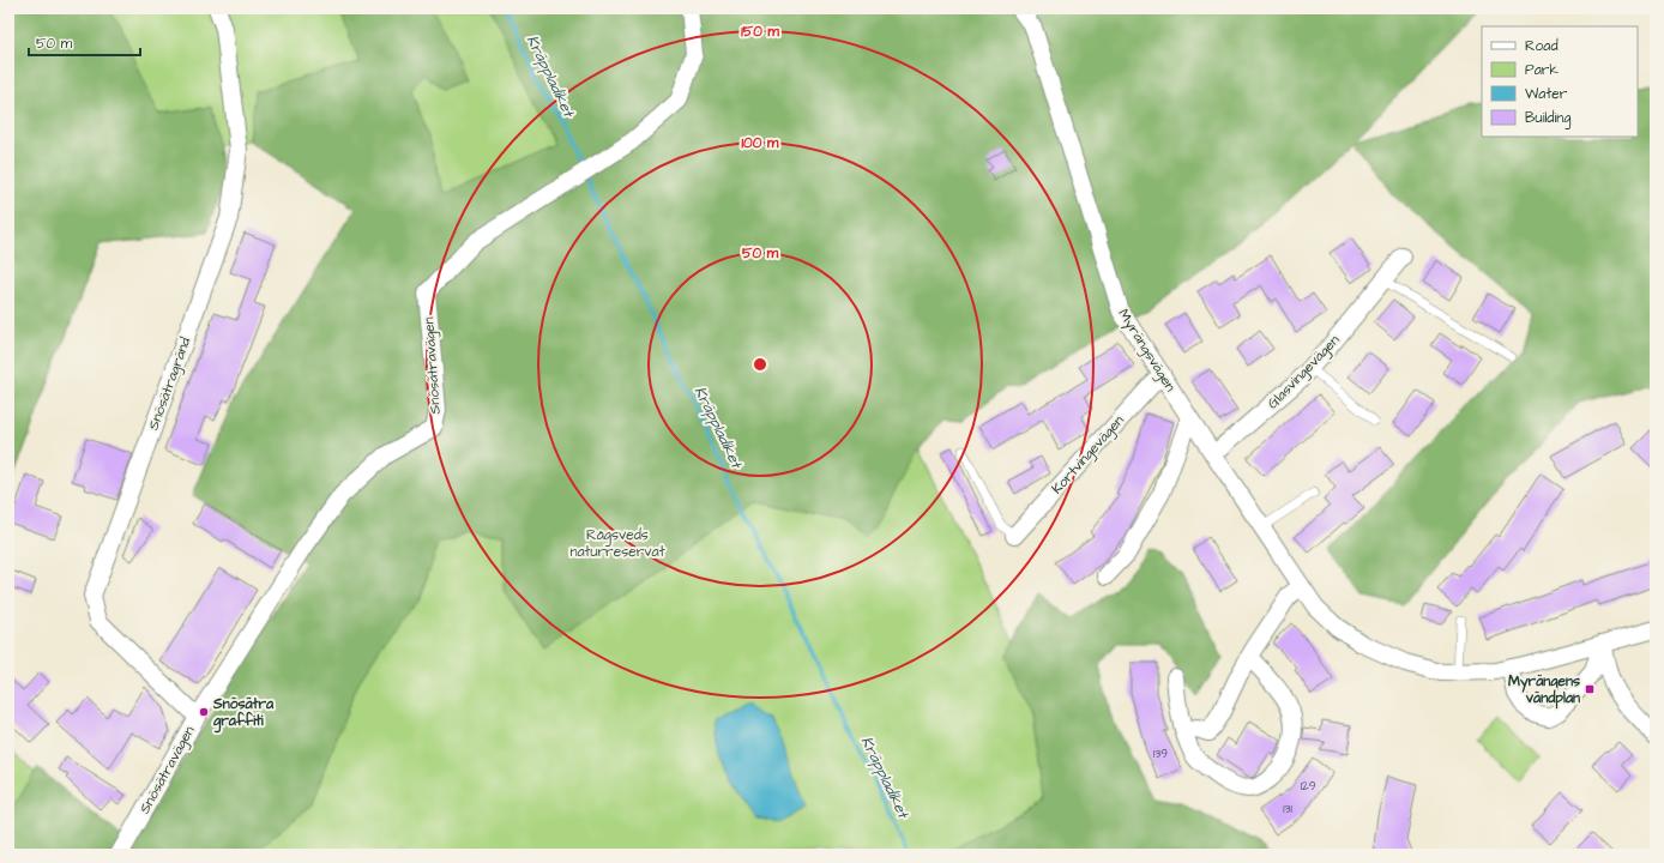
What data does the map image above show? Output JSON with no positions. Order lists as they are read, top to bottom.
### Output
{
  "streets": {
    "street": [
      "Myrängsvägen",
      "Snösätravägen",
      "Glasvingevägen",
      "Snösätragränd",
      "Kortvingevägen"
    ]
  },
  "crossings": [
    ["Myrängsvägen", "Glasvingevägen"],
    ["Myrängsvägen", "Kortvingevägen"],
    ["Snösätravägen", "Snösätragränd"]
  ],
  "water": ["Kräppladiket"],
  "parks": ["Rågsveds naturreservat"],
  "places": {
    "transit": ["Myrängens vändplan"],
    "other": ["Snösätra graffiti"]
  },
  "house_numbers": ["139", "129", "131"],
  "legend": [
    "Road",
    "Park",
    "Water",
    "Building"
  ],
  "scale_bar": "50 m",
  "rings": ["150 m", "100 m", "50 m"]
}
